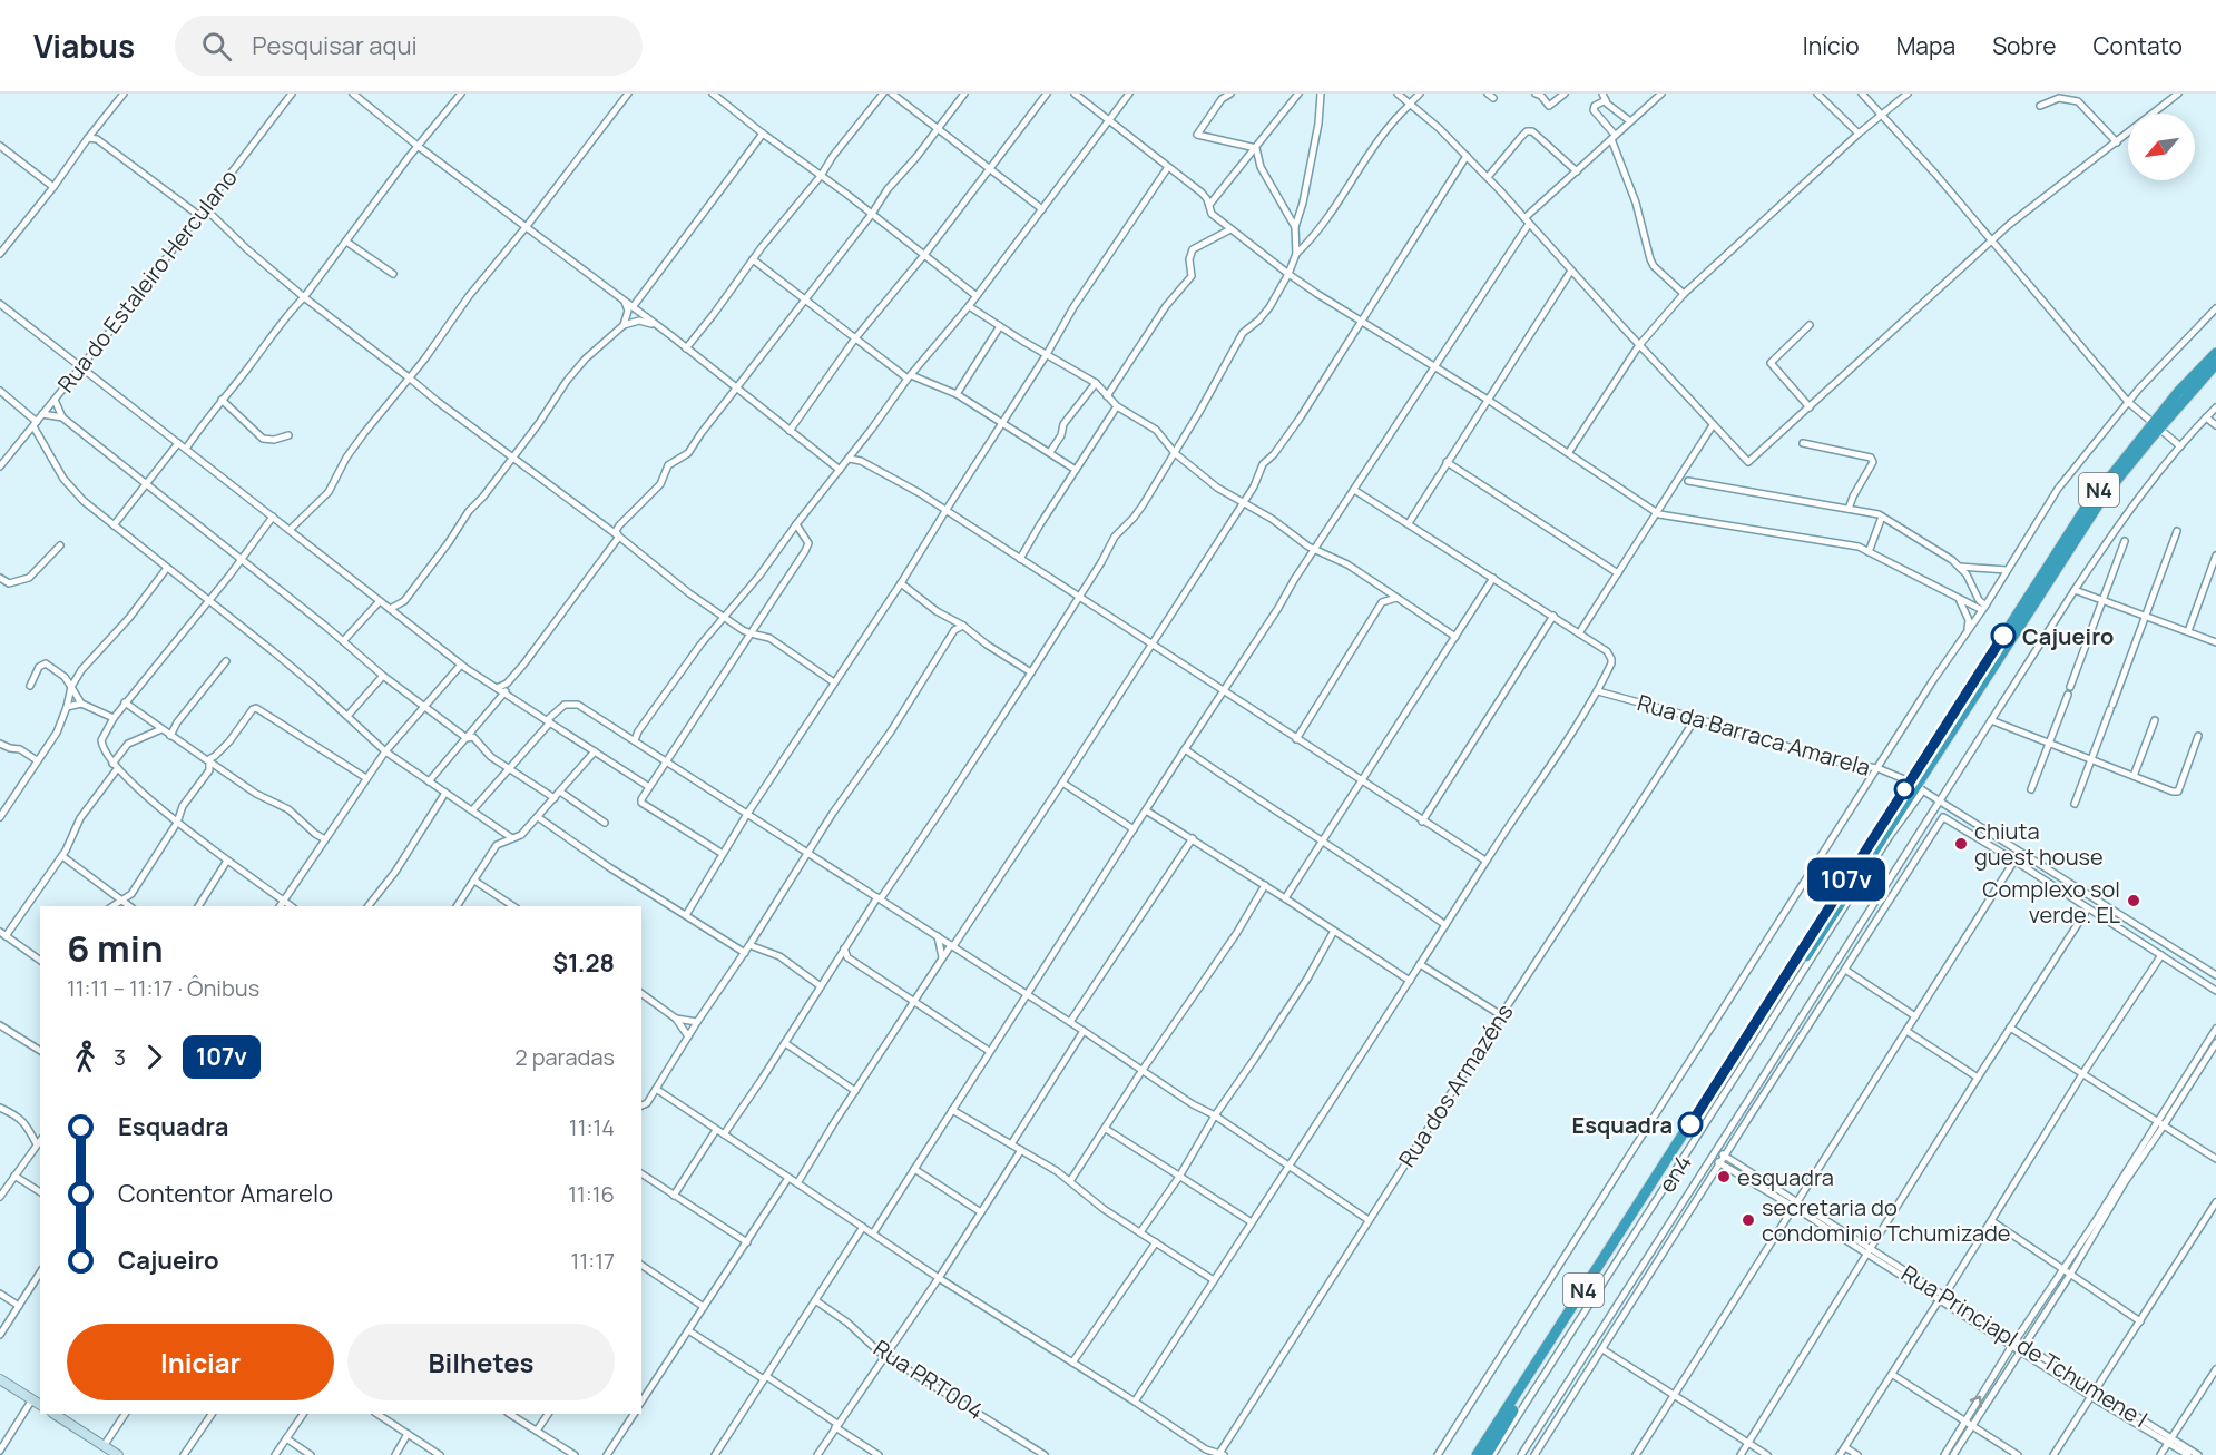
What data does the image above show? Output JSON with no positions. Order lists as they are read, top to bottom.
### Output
{
  "streets": {
    "highway": ["N4"],
    "street": [
      "Rua do Estaleiro Herculano",
      "Rua da Barraca Amarela",
      "Rua dos Armazéns",
      "en4",
      "Rua Princiapl de Tchumene I",
      "Rua PRT004"
    ]
  },
  "crossings": [
    ["N4", "Rua da Barraca Amarela"],
    ["N4", "en4"],
    ["Rua da Barraca Amarela", "Rua dos Armazéns"],
    ["Rua da Barraca Amarela", "en4"]
  ],
  "places": [
    "Cajueiro",
    "chiuta guest house",
    "Complexo sol verde. EL",
    "Esquadra",
    "esquadra",
    "secretaria do condominio Tchumizade"
  ],
  "lines": ["bus line 107v"],
  "north": "bottom left",
  "page": {
    "header": "Viabus",
    "search": "Pesquisar aqui",
    "nav": [
      "Início",
      "Mapa",
      "Sobre",
      "Contato"
    ],
    "on_map": "107v",
    "heading": ["6 min", "11:11 – 11:17 · Ônibus", "$1.28"],
    "legs": ["3", "107v", "2 paradas"],
    "list": [
      {
        "name": "Esquadra",
        "value": "11:14"
      },
      {
        "name": "Contentor Amarelo",
        "value": "11:16"
      },
      {
        "name": "Cajueiro",
        "value": "11:17"
      }
    ],
    "buttons": ["Iniciar", "Bilhetes"]
  }
}
